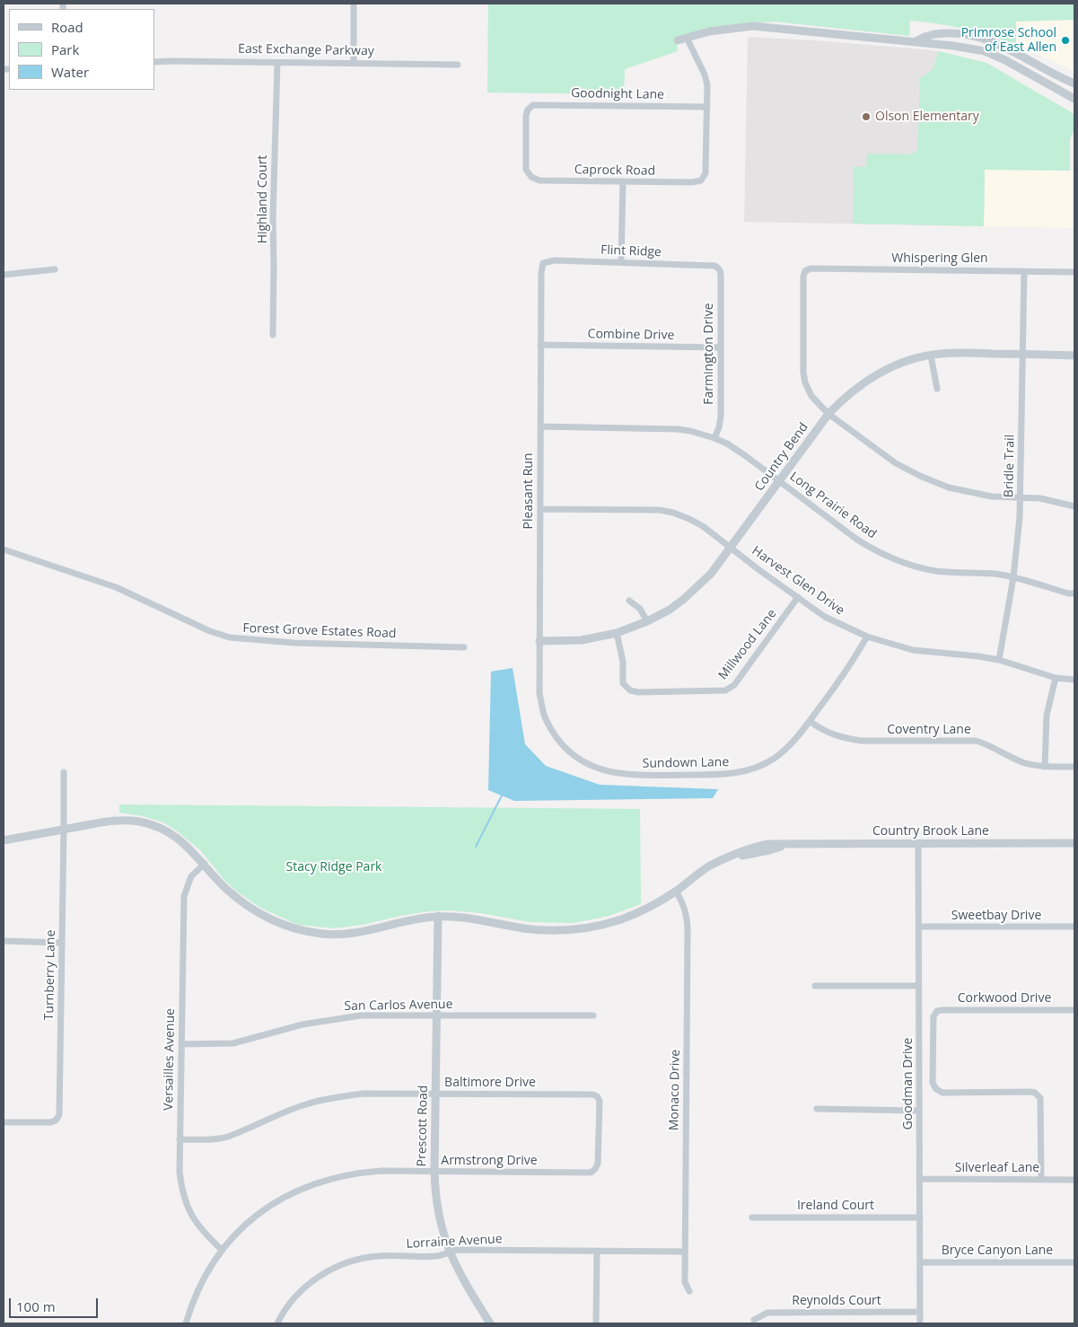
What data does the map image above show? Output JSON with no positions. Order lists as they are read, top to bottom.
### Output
{
  "streets": {
    "street": [
      "East Exchange Parkway",
      "Goodnight Lane",
      "Caprock Road",
      "Highland Court",
      "Flint Ridge",
      "Whispering Glen",
      "Combine Drive",
      "Farmington Drive",
      "Country Bend",
      "Bridle Trail",
      "Pleasant Run",
      "Long Prairie Road",
      "Harvest Glen Drive",
      "Forest Grove Estates Road",
      "Millwood Lane",
      "Coventry Lane",
      "Sundown Lane",
      "Country Brook Lane",
      "Sweetbay Drive",
      "Turnberry Lane",
      "Corkwood Drive",
      "San Carlos Avenue",
      "Versailles Avenue",
      "Baltimore Drive",
      "Goodman Drive",
      "Monaco Drive",
      "Prescott Road",
      "Armstrong Drive",
      "Silverleaf Lane",
      "Ireland Court",
      "Lorraine Avenue",
      "Bryce Canyon Lane",
      "Reynolds Court"
    ]
  },
  "crossings": [
    ["East Exchange Parkway", "Highland Court"],
    ["Goodnight Lane", "Caprock Road"],
    ["Flint Ridge", "Farmington Drive"],
    ["Flint Ridge", "Pleasant Run"],
    ["Whispering Glen", "Country Bend"],
    ["Whispering Glen", "Bridle Trail"],
    ["Combine Drive", "Farmington Drive"],
    ["Combine Drive", "Pleasant Run"],
    ["Farmington Drive", "Long Prairie Road"],
    ["Country Bend", "Bridle Trail"],
    ["Country Bend", "Pleasant Run"],
    ["Country Bend", "Long Prairie Road"],
    ["Country Bend", "Harvest Glen Drive"],
    ["Country Bend", "Millwood Lane"],
    ["Bridle Trail", "Long Prairie Road"],
    ["Bridle Trail", "Harvest Glen Drive"],
    ["Pleasant Run", "Long Prairie Road"],
    ["Pleasant Run", "Harvest Glen Drive"],
    ["Pleasant Run", "Sundown Lane"],
    ["Harvest Glen Drive", "Millwood Lane"],
    ["Harvest Glen Drive", "Sundown Lane"],
    ["Coventry Lane", "Sundown Lane"],
    ["Country Brook Lane", "Turnberry Lane"],
    ["Country Brook Lane", "Versailles Avenue"],
    ["Country Brook Lane", "Goodman Drive"],
    ["Country Brook Lane", "Monaco Drive"],
    ["Country Brook Lane", "Prescott Road"],
    ["Sweetbay Drive", "Goodman Drive"],
    ["Corkwood Drive", "Silverleaf Lane"],
    ["San Carlos Avenue", "Versailles Avenue"],
    ["San Carlos Avenue", "Prescott Road"],
    ["Versailles Avenue", "Baltimore Drive"],
    ["Versailles Avenue", "Armstrong Drive"],
    ["Baltimore Drive", "Prescott Road"],
    ["Baltimore Drive", "Armstrong Drive"],
    ["Goodman Drive", "Silverleaf Lane"],
    ["Goodman Drive", "Ireland Court"],
    ["Goodman Drive", "Bryce Canyon Lane"],
    ["Goodman Drive", "Reynolds Court"],
    ["Monaco Drive", "Lorraine Avenue"],
    ["Prescott Road", "Armstrong Drive"],
    ["Prescott Road", "Lorraine Avenue"]
  ],
  "parks": ["Stacy Ridge Park"],
  "places": ["Primrose School of East Allen", "Olson Elementary"],
  "legend": ["Road", "Park", "Water"],
  "scale_bar": "100 m"
}
